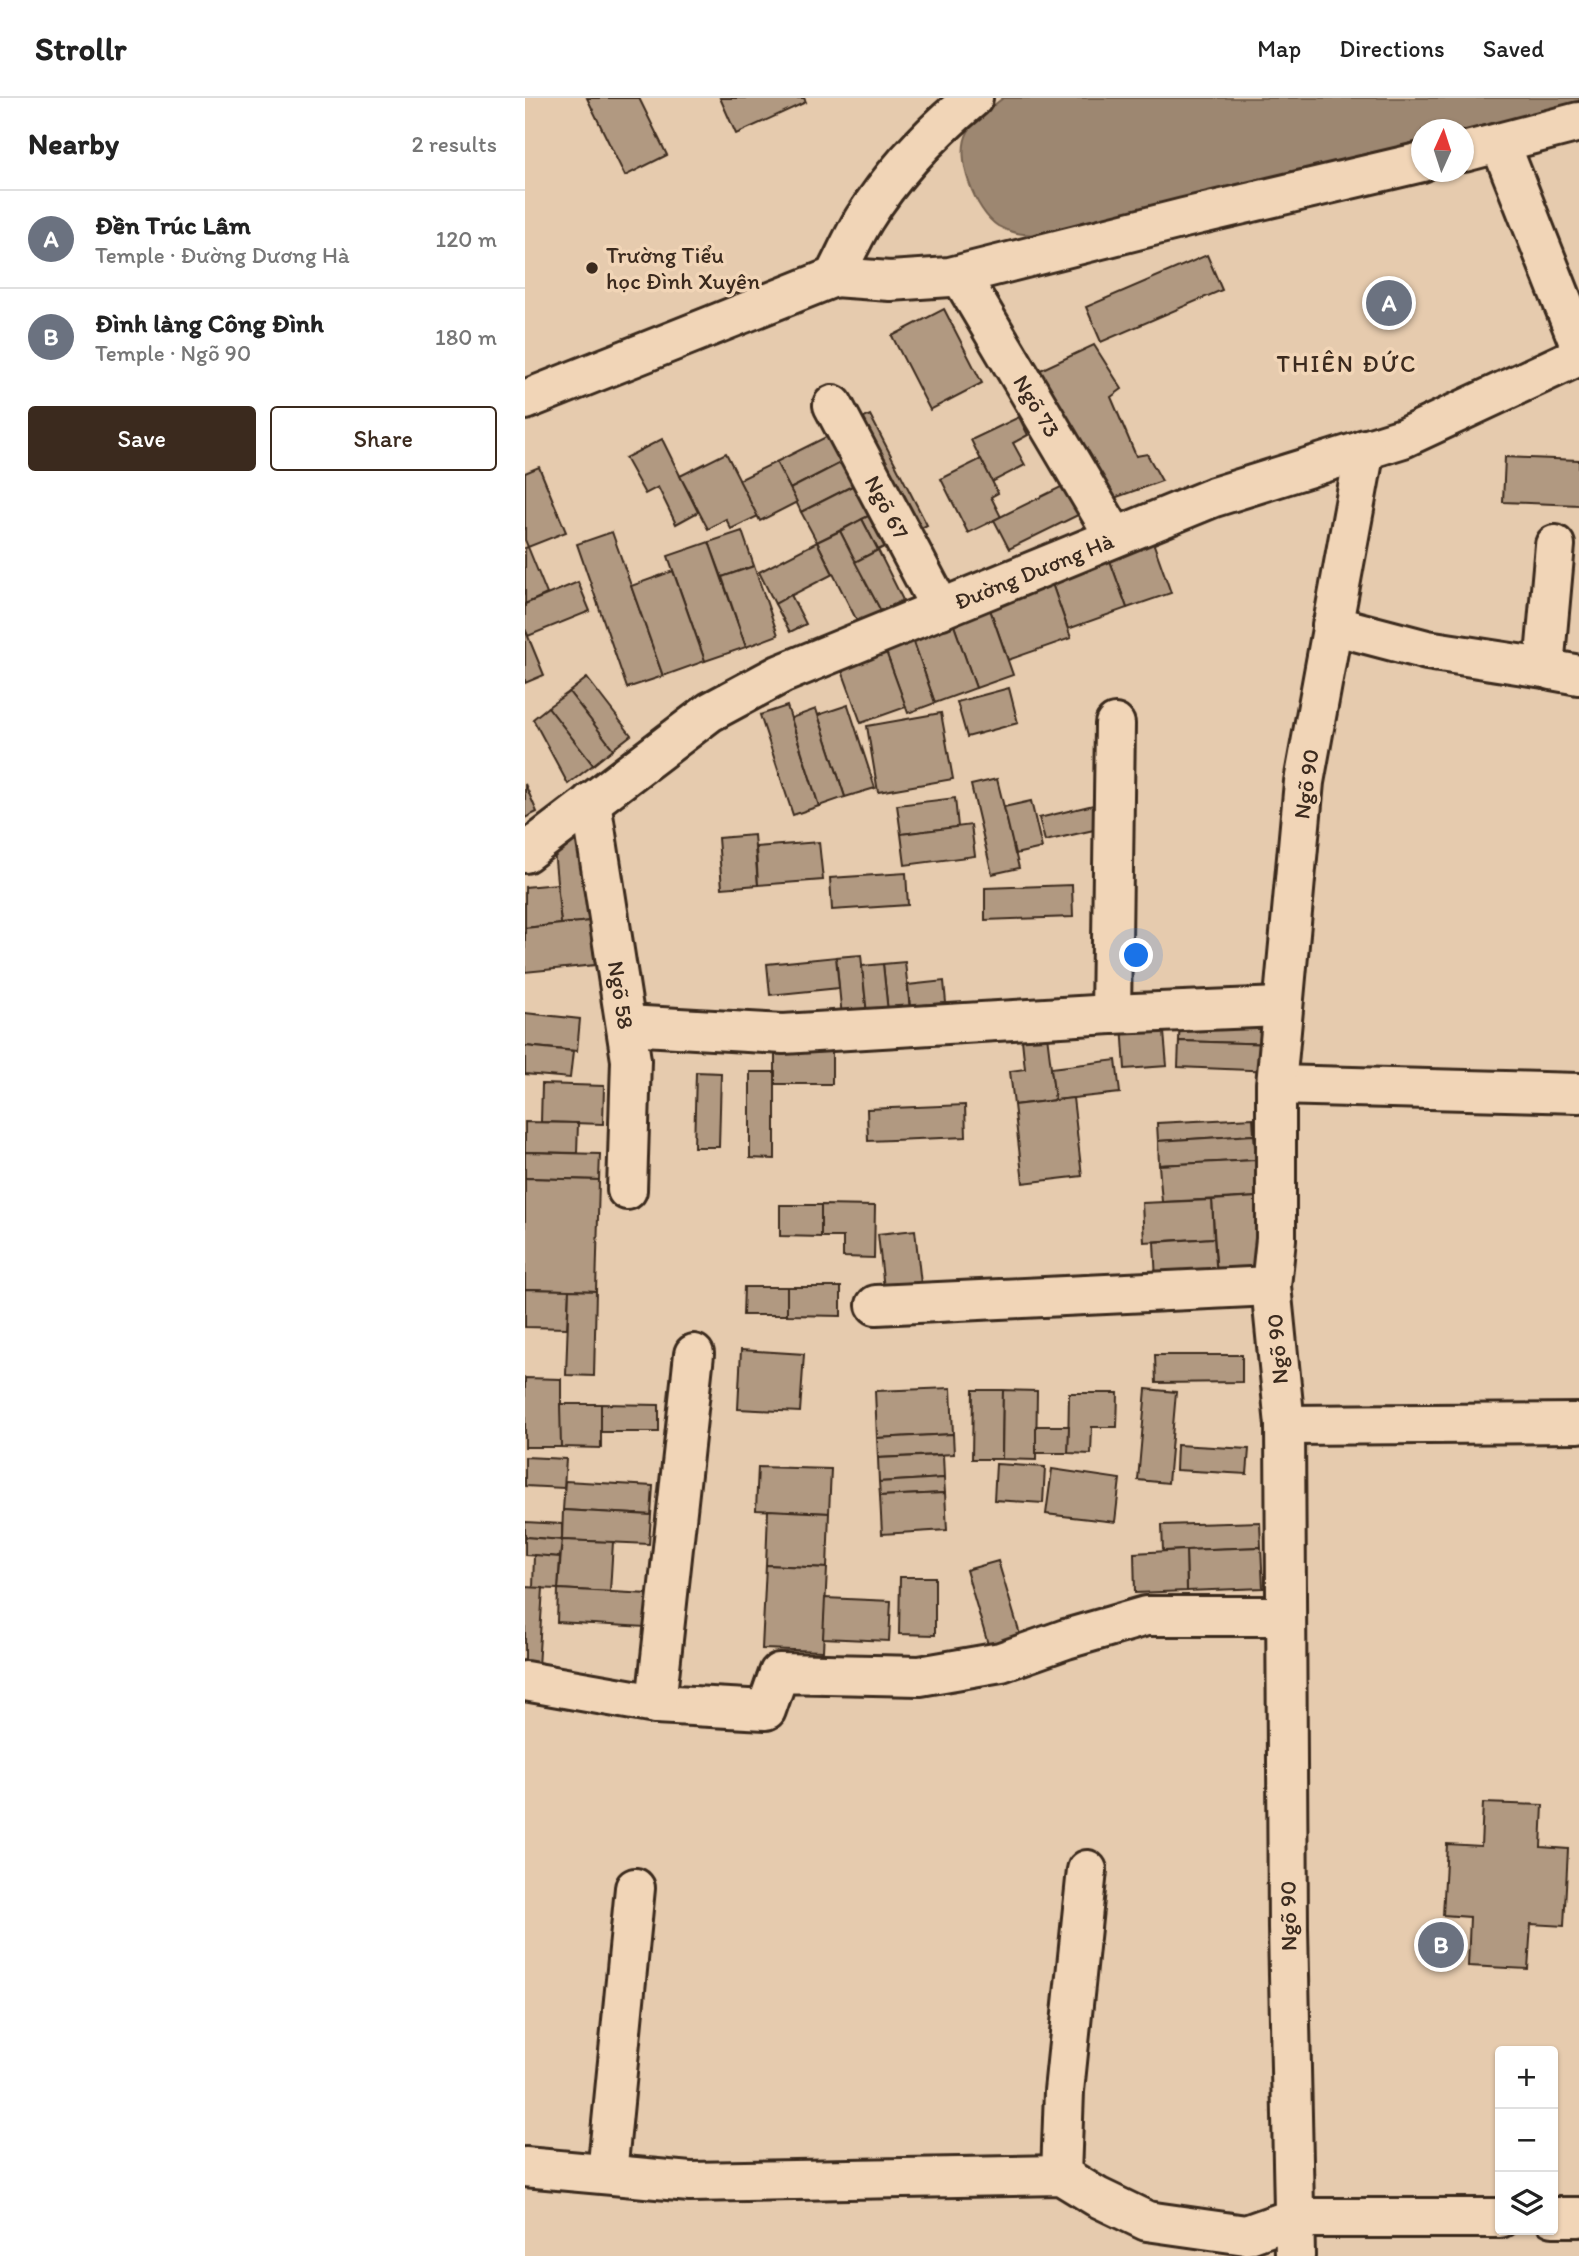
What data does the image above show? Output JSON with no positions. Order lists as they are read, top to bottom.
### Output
{
  "streets": {
    "street": [
      "Ngõ 73",
      "Ngõ 67",
      "Đường Dương Hà",
      "Ngõ 90",
      "Ngõ 58"
    ]
  },
  "crossings": [
    ["Ngõ 73", "Đường Dương Hà"],
    ["Ngõ 67", "Đường Dương Hà"],
    ["Đường Dương Hà", "Ngõ 90"],
    ["Đường Dương Hà", "Ngõ 58"]
  ],
  "districts": ["THIÊN ĐỨC"],
  "places": ["Trường Tiểu học Đình Xuyên"],
  "north": "top",
  "page": {
    "header": "Strollr",
    "nav": ["Map", "Directions", "Saved"],
    "heading": ["Nearby", "2 results"],
    "list": [
      {
        "mark": "A",
        "name": "Đền Trúc Lâm",
        "note": "Temple · Đường Dương Hà",
        "value": "120 m"
      },
      {
        "mark": "B",
        "name": "Đình làng Công Đình",
        "note": "Temple · Ngõ 90",
        "value": "180 m"
      }
    ],
    "pins": ["A", "B"],
    "buttons": ["Save", "Share"],
    "map_buttons": ["+", "−"]
  }
}
